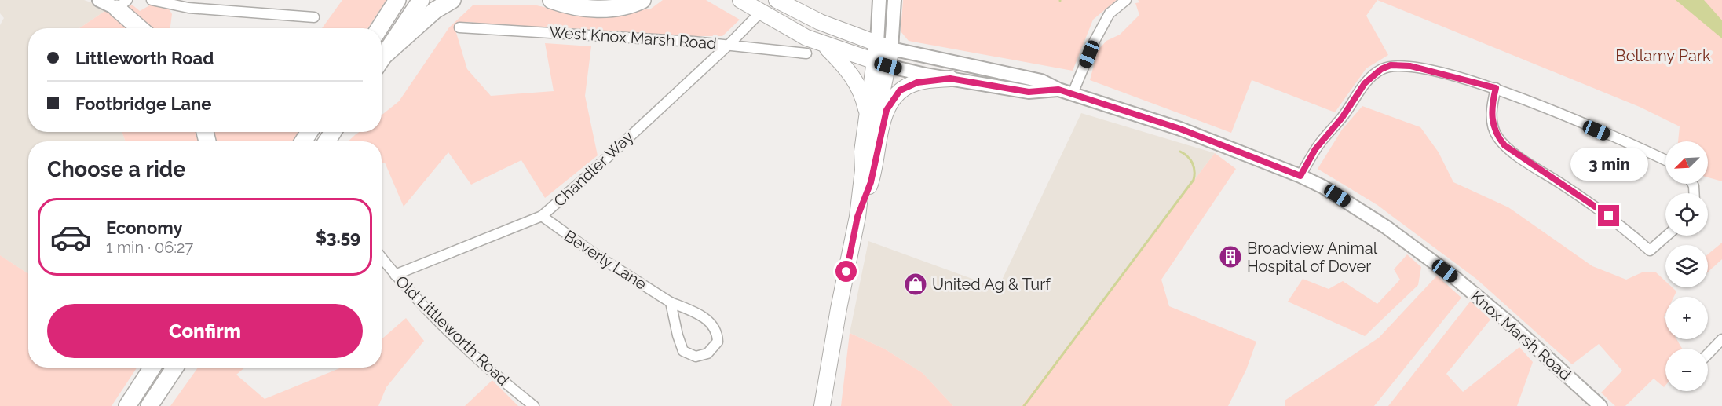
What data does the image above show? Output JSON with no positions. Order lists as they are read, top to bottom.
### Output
{
  "streets": {
    "main road": ["Knox Marsh Road"],
    "street": [
      "West Knox Marsh Road",
      "Chandler Way",
      "Beverly Lane",
      "Old Littleworth Road"
    ]
  },
  "crossings": [
    ["West Knox Marsh Road", "Chandler Way"],
    ["Chandler Way", "Beverly Lane"],
    ["Chandler Way", "Old Littleworth Road"],
    ["Chandler Way", "Knox Marsh Road"]
  ],
  "parks": ["Bellamy Park"],
  "places": {
    "building": ["Broadview Animal Hospital of Dover"],
    "shop": ["United Ag & Turf"]
  },
  "north": "bottom left",
  "page": {
    "banner": ["Littleworth Road", "Footbridge Lane"],
    "map_buttons": ["+", "−"],
    "heading": "Choose a ride",
    "bubble": "3 min",
    "list": [
      {
        "name": "Economy",
        "note": "1 min · 06:27",
        "value": "$3.59"
      }
    ],
    "buttons": "Confirm"
  }
}
